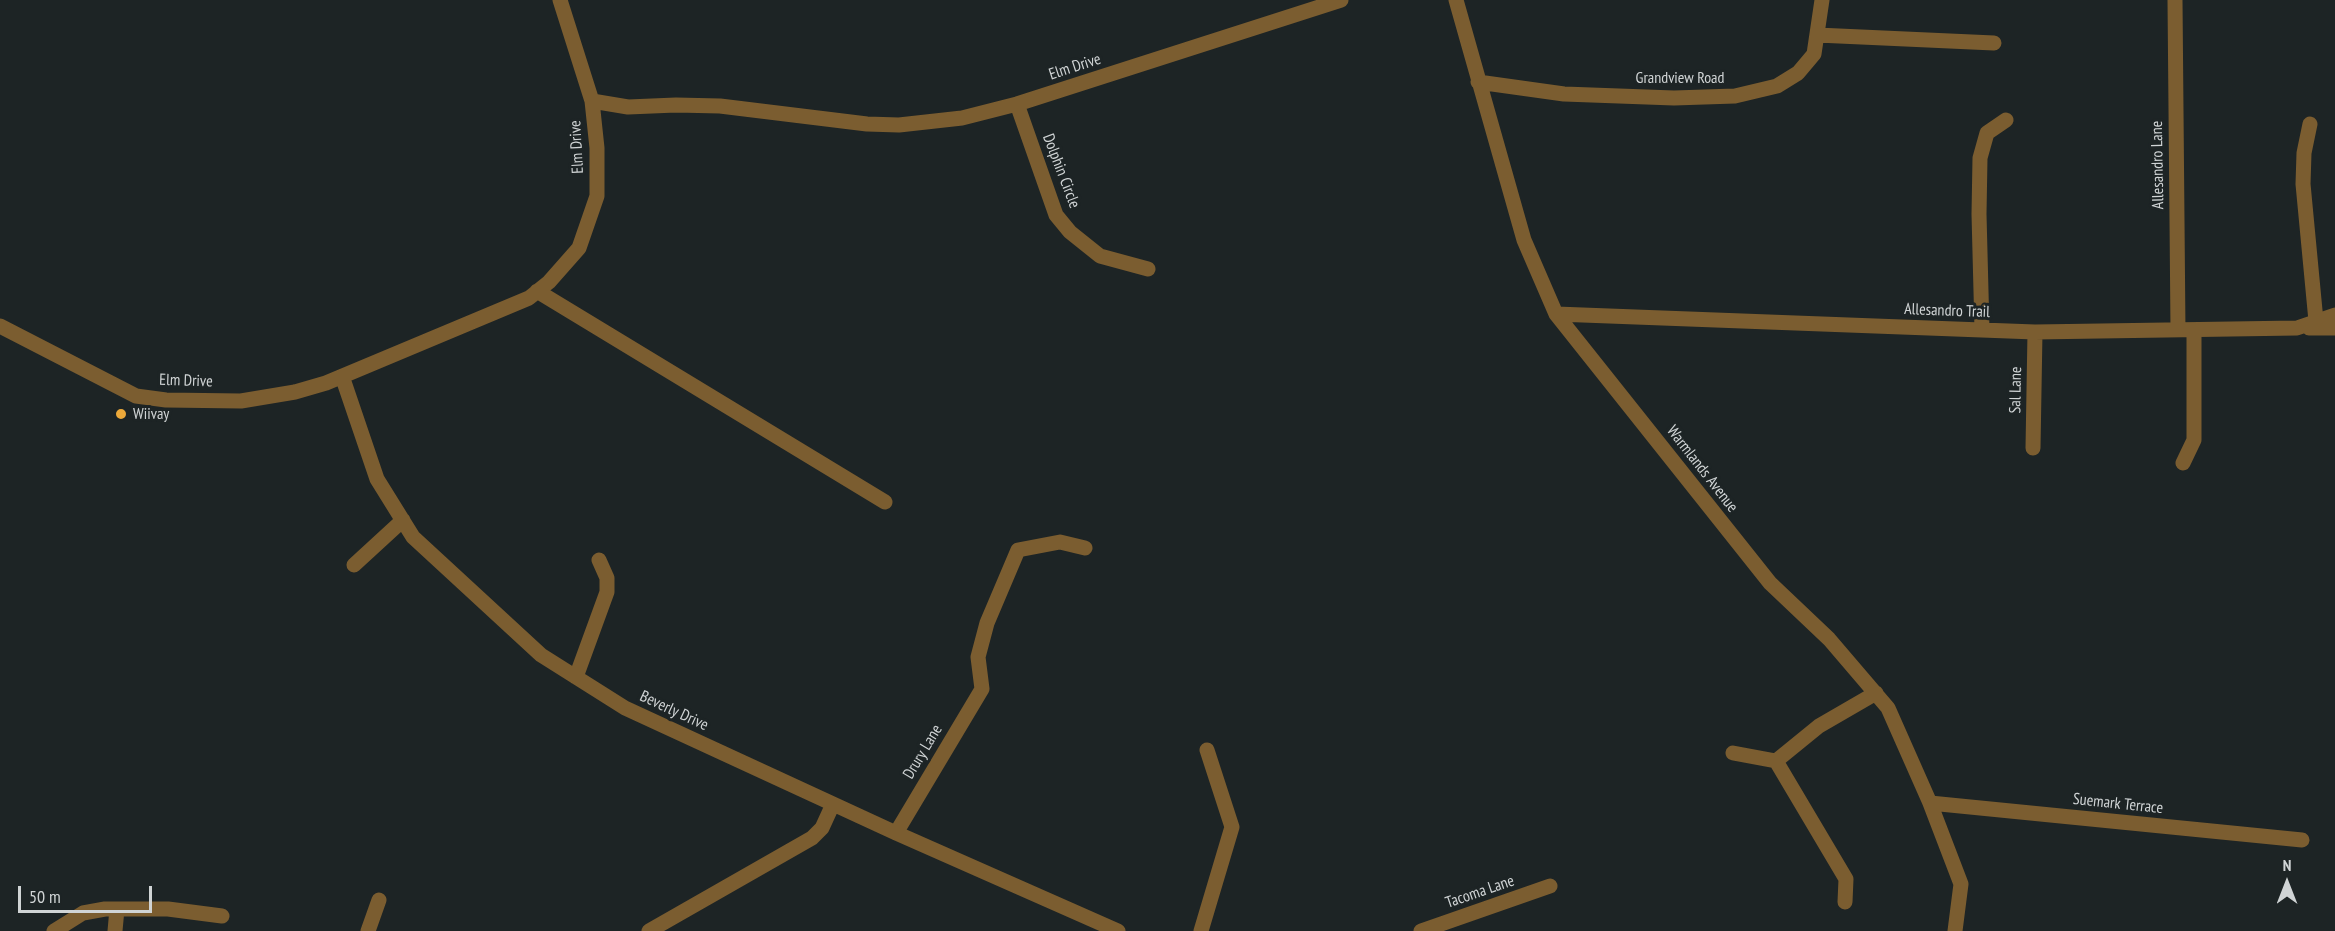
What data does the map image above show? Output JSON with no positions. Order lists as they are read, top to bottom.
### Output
{
  "streets": {
    "street": [
      "Elm Drive",
      "Grandview Road",
      "Allesandro Lane",
      "Dolphin Circle",
      "Allesandro Trail",
      "Sal Lane",
      "Warmlands Avenue",
      "Beverly Drive",
      "Drury Lane",
      "Suemark Terrace",
      "Tacoma Lane"
    ]
  },
  "crossings": [
    ["Elm Drive", "Dolphin Circle"],
    ["Elm Drive", "Beverly Drive"],
    ["Grandview Road", "Warmlands Avenue"],
    ["Allesandro Lane", "Allesandro Trail"],
    ["Allesandro Trail", "Sal Lane"],
    ["Allesandro Trail", "Warmlands Avenue"],
    ["Warmlands Avenue", "Suemark Terrace"],
    ["Beverly Drive", "Drury Lane"]
  ],
  "places": ["Wiivay"],
  "scale_bar": "50 m",
  "north": "top"
}
